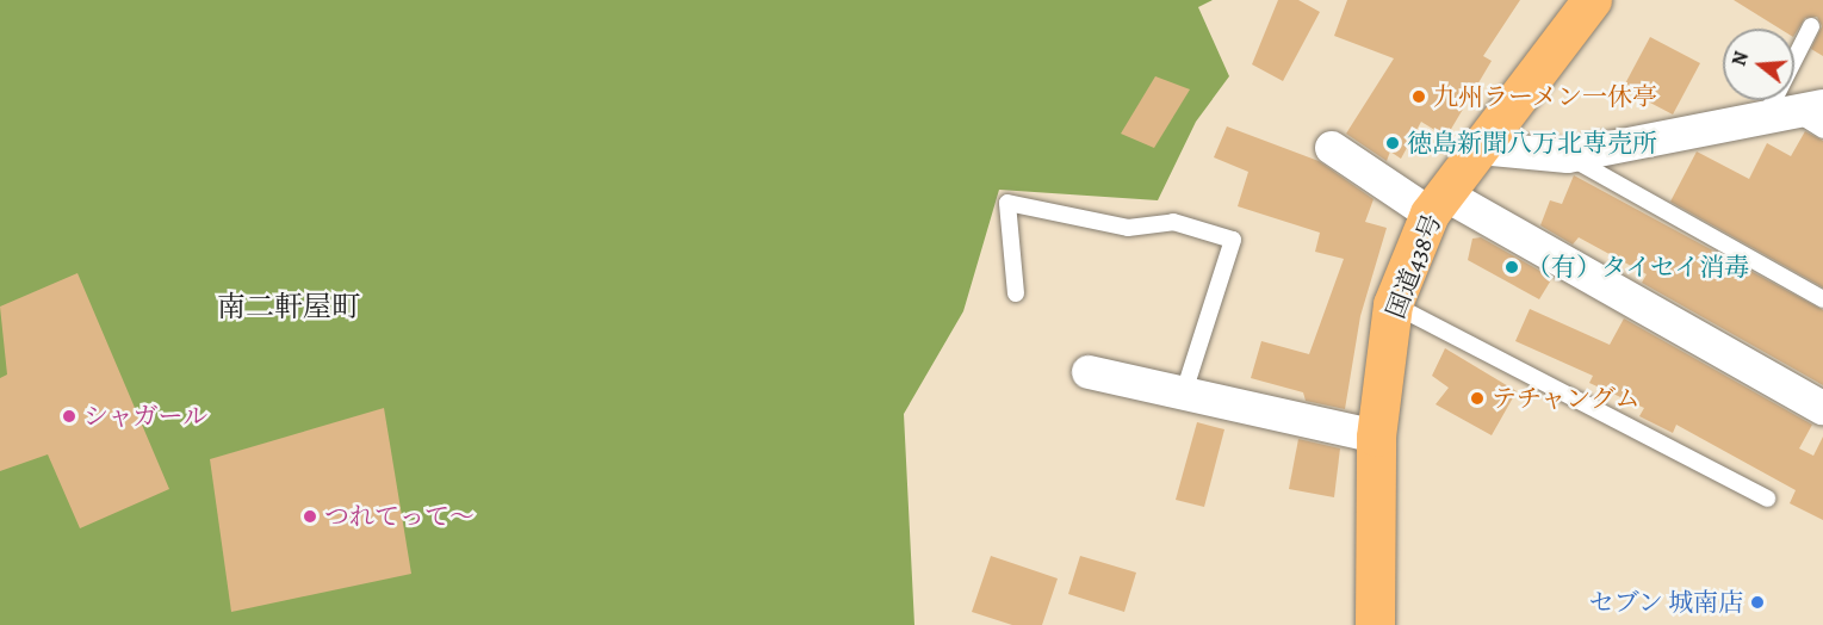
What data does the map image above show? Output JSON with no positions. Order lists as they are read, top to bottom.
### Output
{
  "streets": {
    "highway": ["国道438号"]
  },
  "districts": ["南二軒屋町"],
  "places": [
    "九州ラーメン一休亭",
    "徳島新聞八万北専売所",
    "（有）タイセイ消毒",
    "テチャングム",
    "シャガール",
    "つれてって～",
    "セブン 城南店"
  ],
  "north": "left"
}
